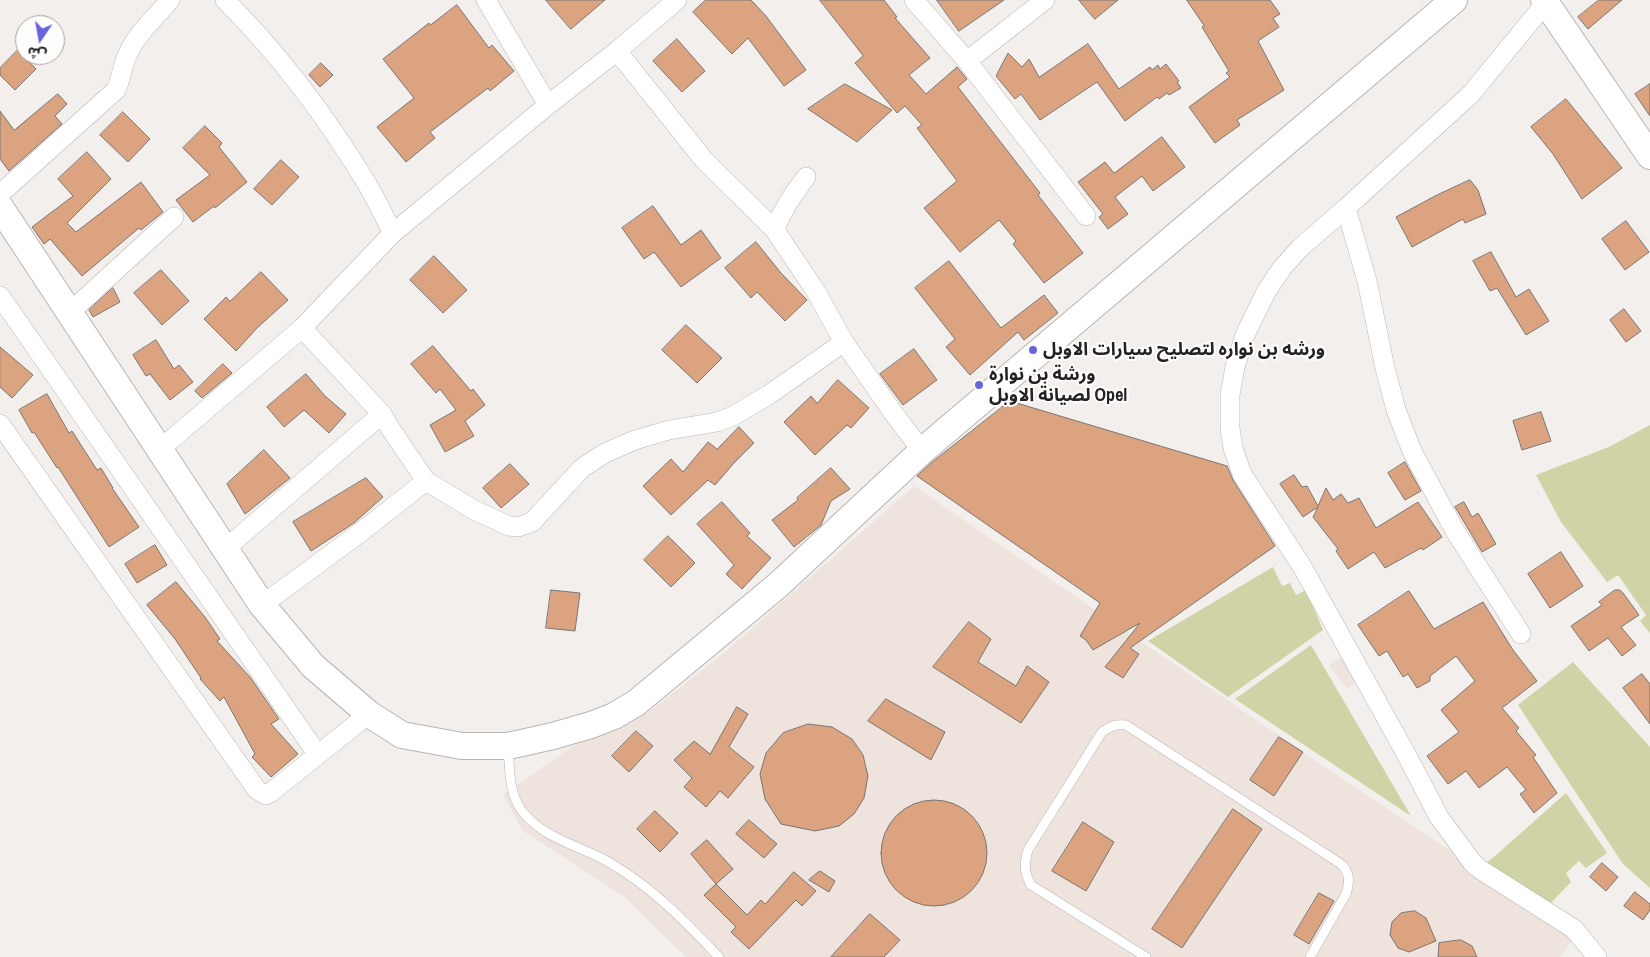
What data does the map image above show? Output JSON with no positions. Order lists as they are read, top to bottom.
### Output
{
  "places": ["ورشه بن نواره لتصليح سيارات الاوبل", "ورشة بن نوارة لصيانة الاوبل Opel"],
  "north": "bottom"
}
